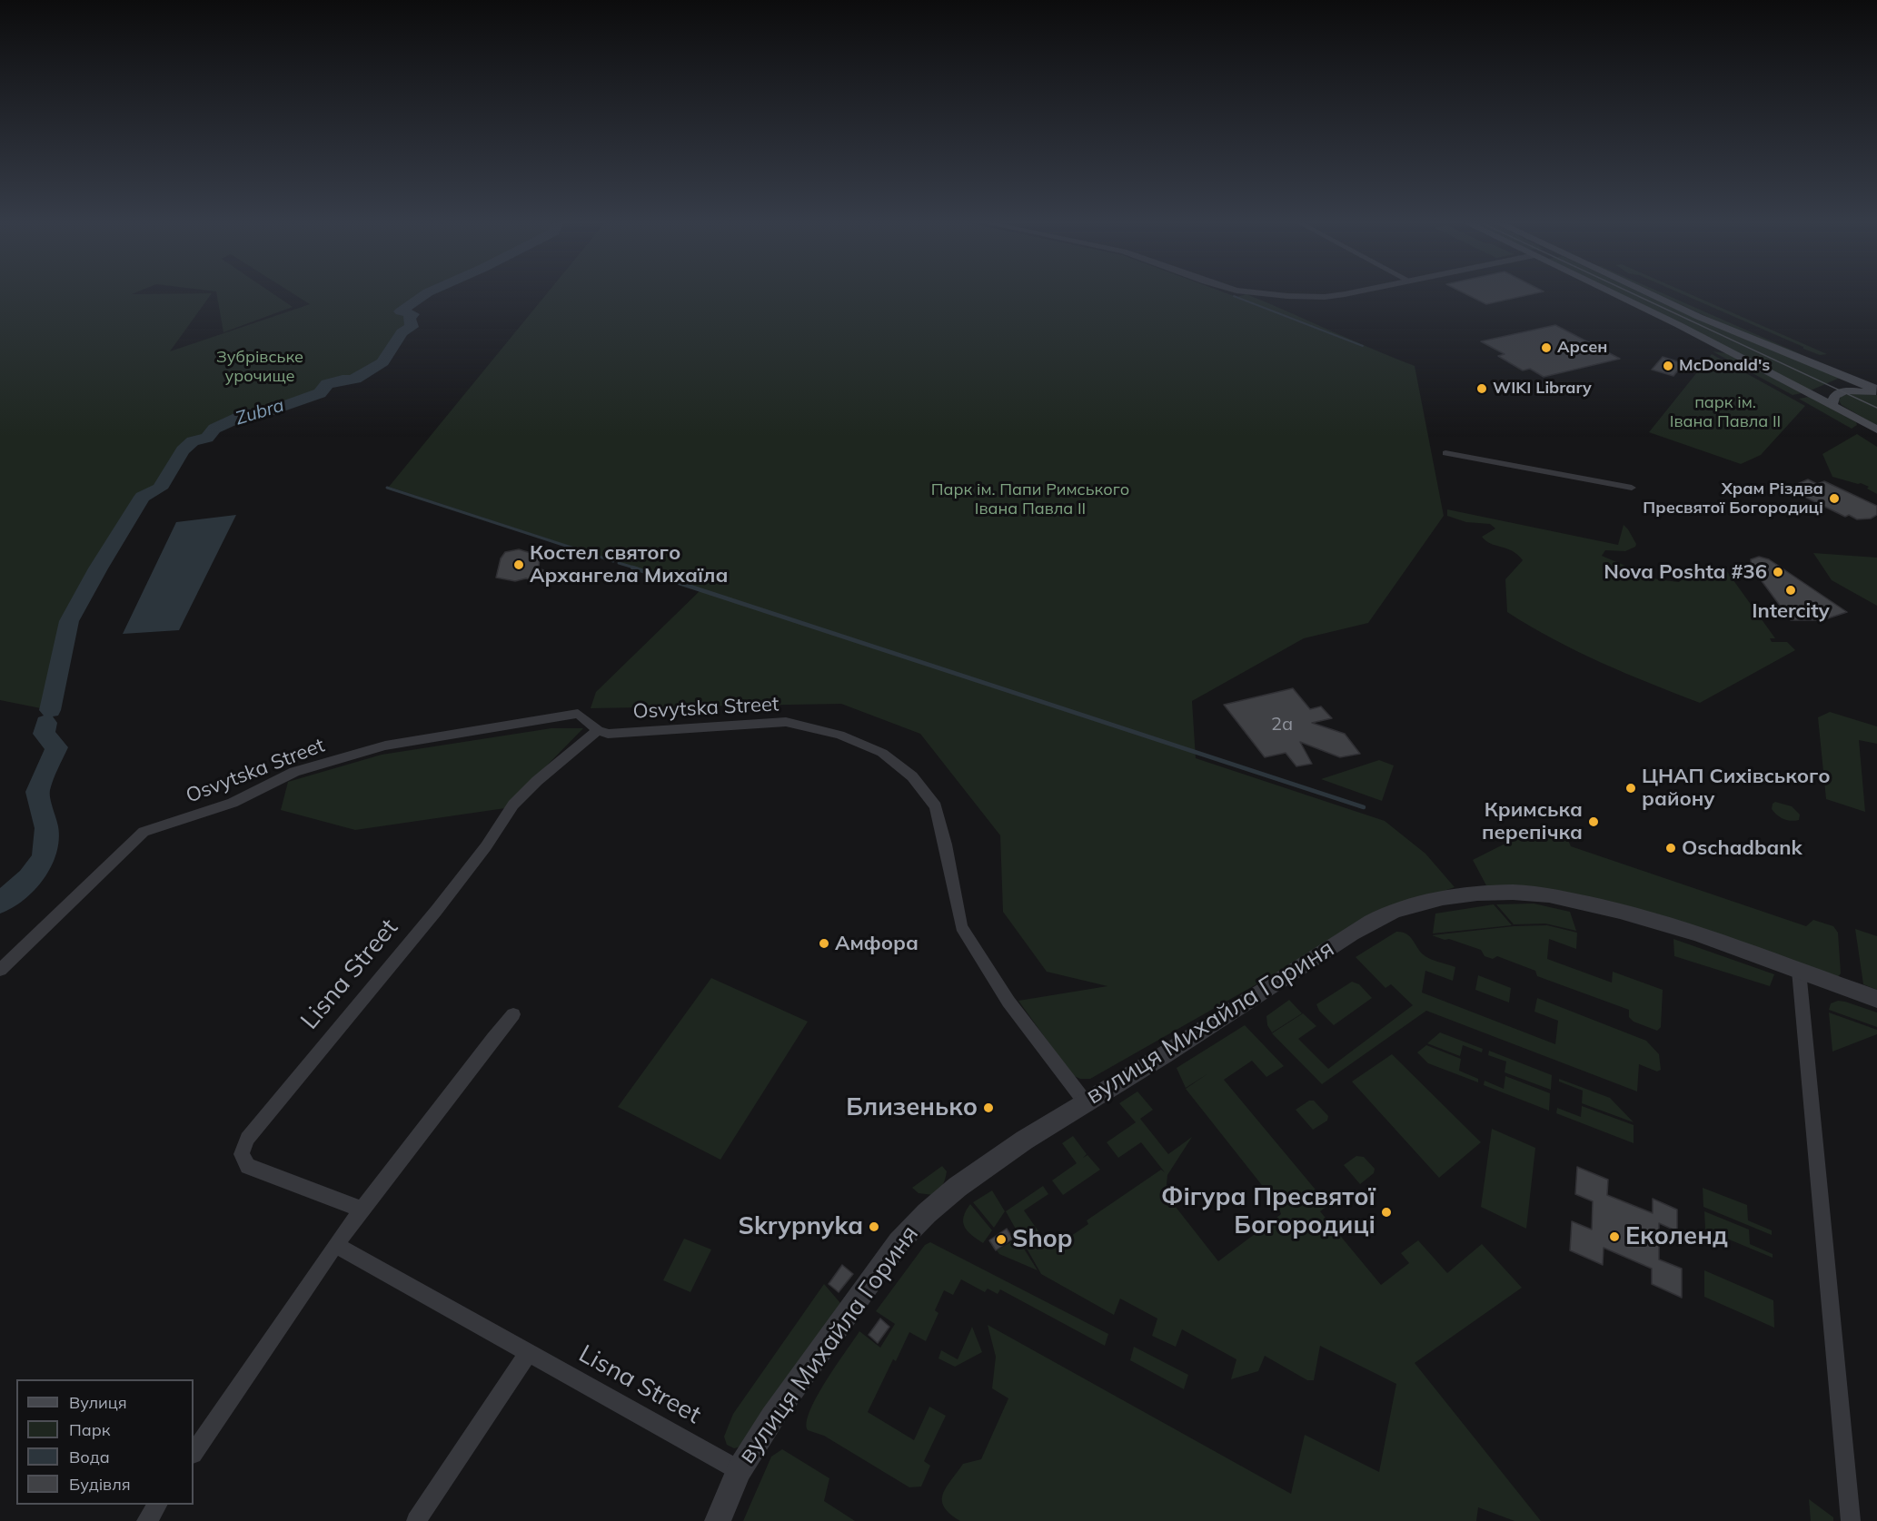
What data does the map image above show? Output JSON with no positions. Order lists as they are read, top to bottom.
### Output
{
  "streets": {
    "street": ["Osvytska Street", "Lisna Street", "вулиця Михайла Гориня"]
  },
  "crossings": [
    ["Osvytska Street", "Lisna Street"],
    ["Osvytska Street", "вулиця Михайла Гориня"],
    ["Lisna Street", "вулиця Михайла Гориня"]
  ],
  "water": ["Zubra"],
  "parks": ["Зубрівське урочище", "парк ім. Івана Павла II", "Парк ім. Папи Римського Івана Павла ІІ"],
  "places": [
    "Арсен",
    "McDonald's",
    "WIKI Library",
    "Храм Різдва Пресвятої Богородиці",
    "Костел святого Архангела Михаїла",
    "Nova Poshta #36",
    "Intercity",
    "ЦНАП Сихівського району",
    "Кримська перепічка",
    "Oschadbank",
    "Амфора",
    "Близенько",
    "Фігура Пресвятої Богородиці",
    "Skrypnyka",
    "Еколенд",
    "Shop"
  ],
  "house_numbers": ["2а"],
  "legend": [
    "Вулиця",
    "Парк",
    "Вода",
    "Будівля"
  ]
}
